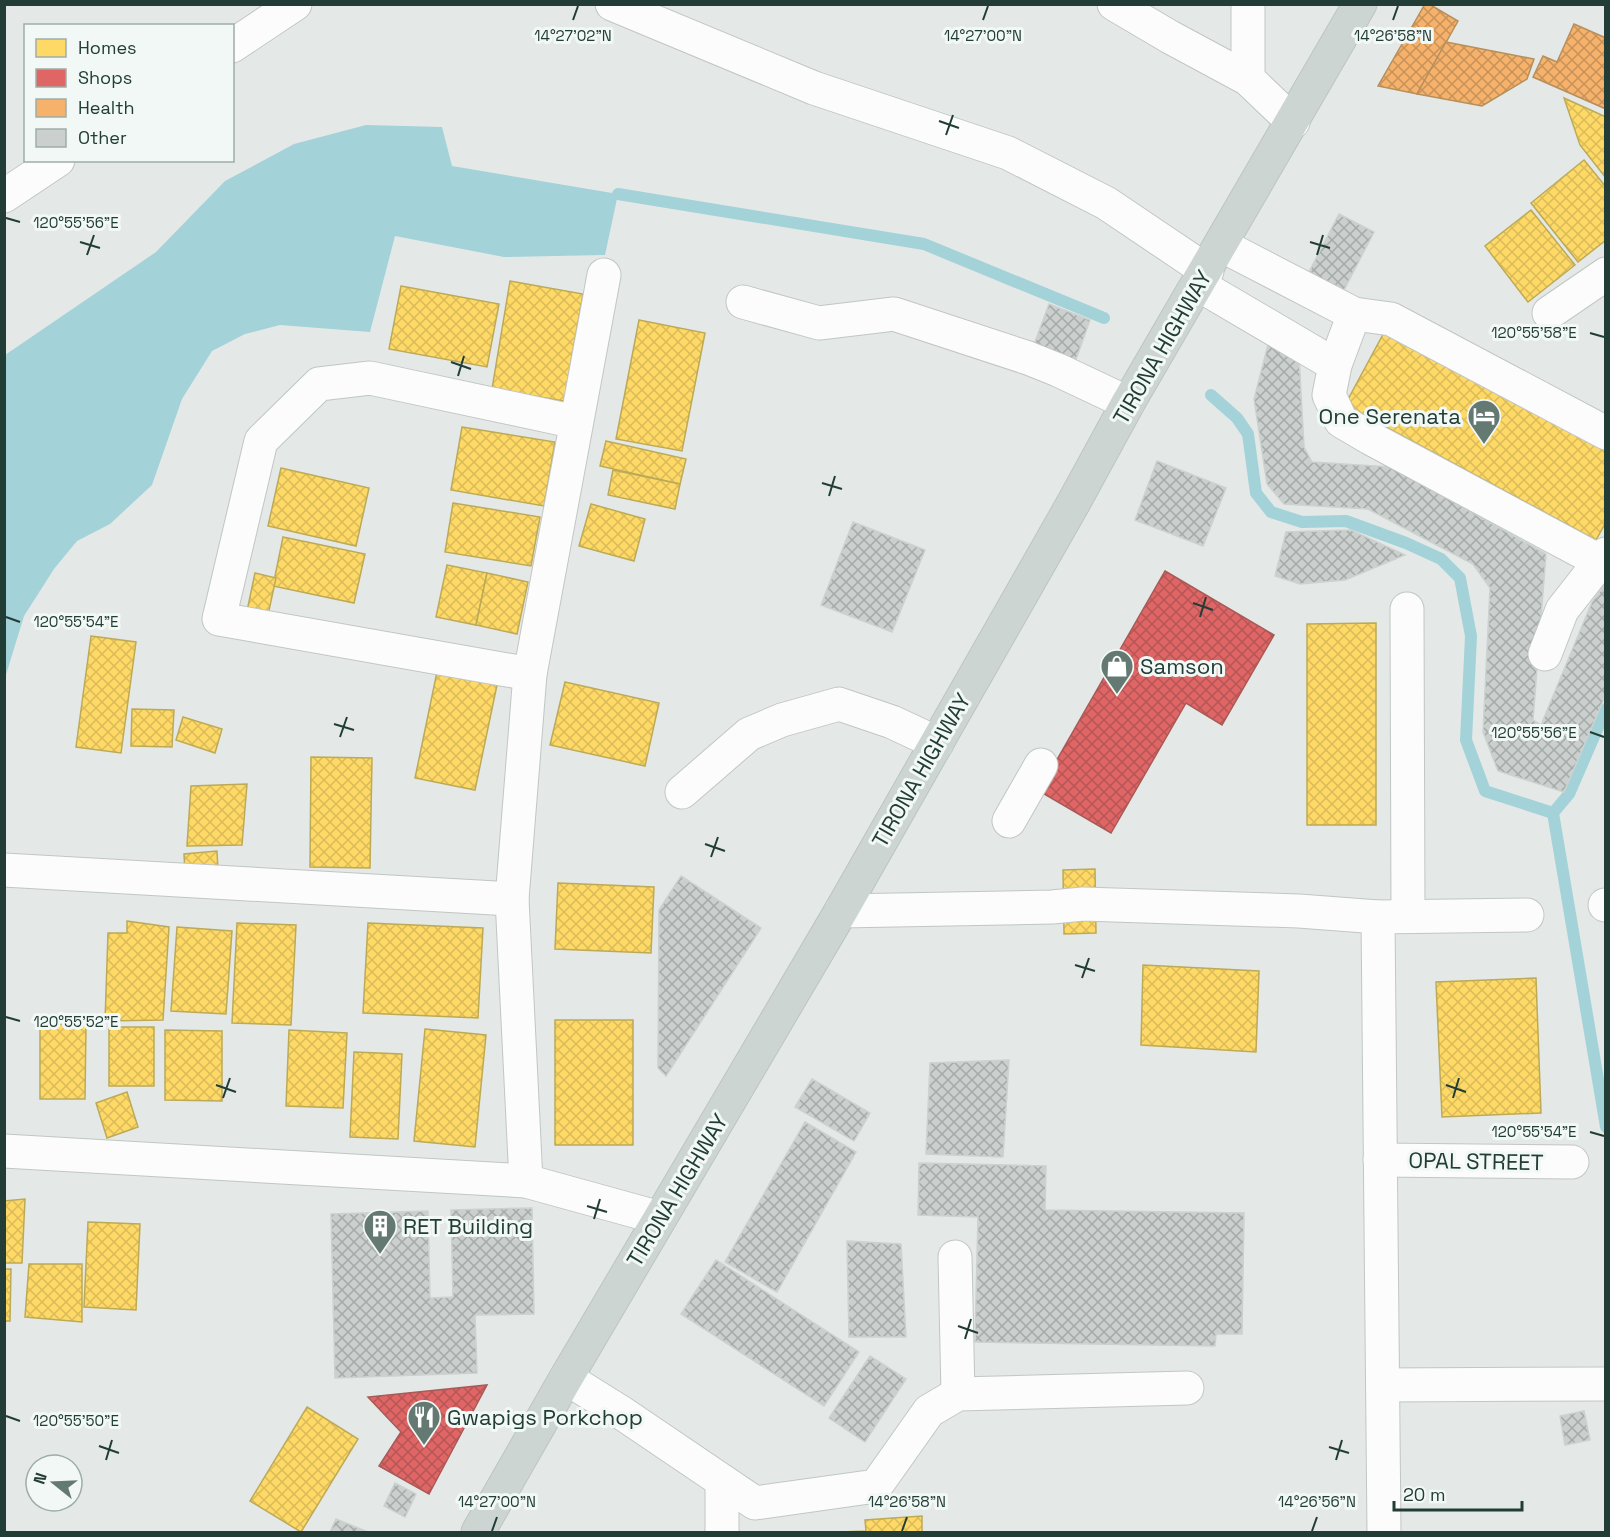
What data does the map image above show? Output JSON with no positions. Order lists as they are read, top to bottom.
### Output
{
  "streets": {
    "main road": ["TIRONA HIGHWAY"],
    "street": ["OPAL STREET"]
  },
  "places": {
    "hotel": ["One Serenata"],
    "shop": ["Samson"],
    "building": ["RET Building"],
    "restaurant": ["Gwapigs Porkchop"]
  },
  "legend": [
    "Homes",
    "Shops",
    "Health",
    "Other"
  ],
  "scale_bar": "20 m",
  "north": "left",
  "coordinates": [
    "14°27'02\"N",
    "14°27'00\"N",
    "14°26'58\"N",
    "120°55'56\"E",
    "120°55'58\"E",
    "120°55'54\"E",
    "120°55'52\"E",
    "120°55'50\"E",
    "14°26'56\"N"
  ]
}
